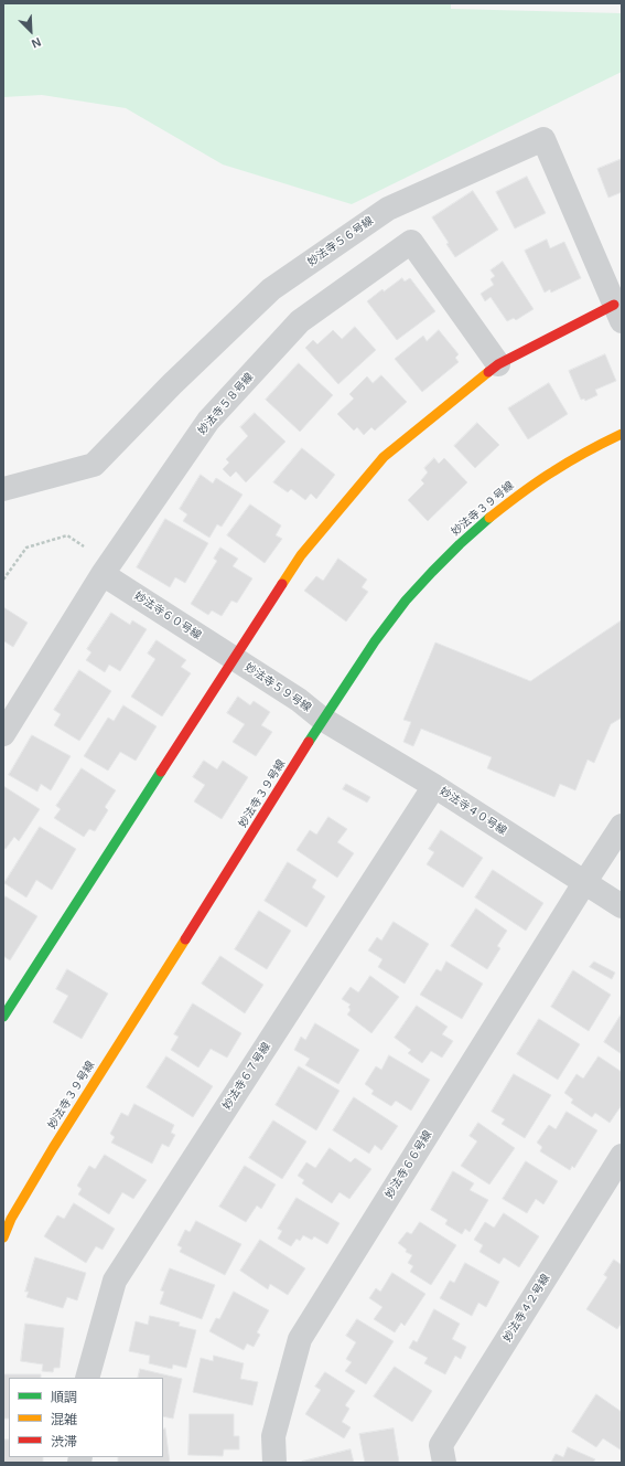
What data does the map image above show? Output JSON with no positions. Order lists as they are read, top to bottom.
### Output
{
  "streets": {
    "street": [
      "妙法寺５６号線",
      "妙法寺５８号線",
      "妙法寺３９号線",
      "妙法寺６０号線",
      "妙法寺５９号線",
      "妙法寺４０号線",
      "妙法寺６７号線",
      "妙法寺６６号線",
      "妙法寺４２号線"
    ]
  },
  "crossings": [
    ["妙法寺５８号線", "妙法寺６０号線"],
    ["妙法寺３９号線", "妙法寺５９号線"],
    ["妙法寺３９号線", "妙法寺４０号線"],
    ["妙法寺６０号線", "妙法寺５９号線"],
    ["妙法寺５９号線", "妙法寺４０号線"],
    ["妙法寺４０号線", "妙法寺６７号線"],
    ["妙法寺４０号線", "妙法寺６６号線"]
  ],
  "legend": ["順調", "混雑", "渋滞"],
  "north": "bottom right"
}
